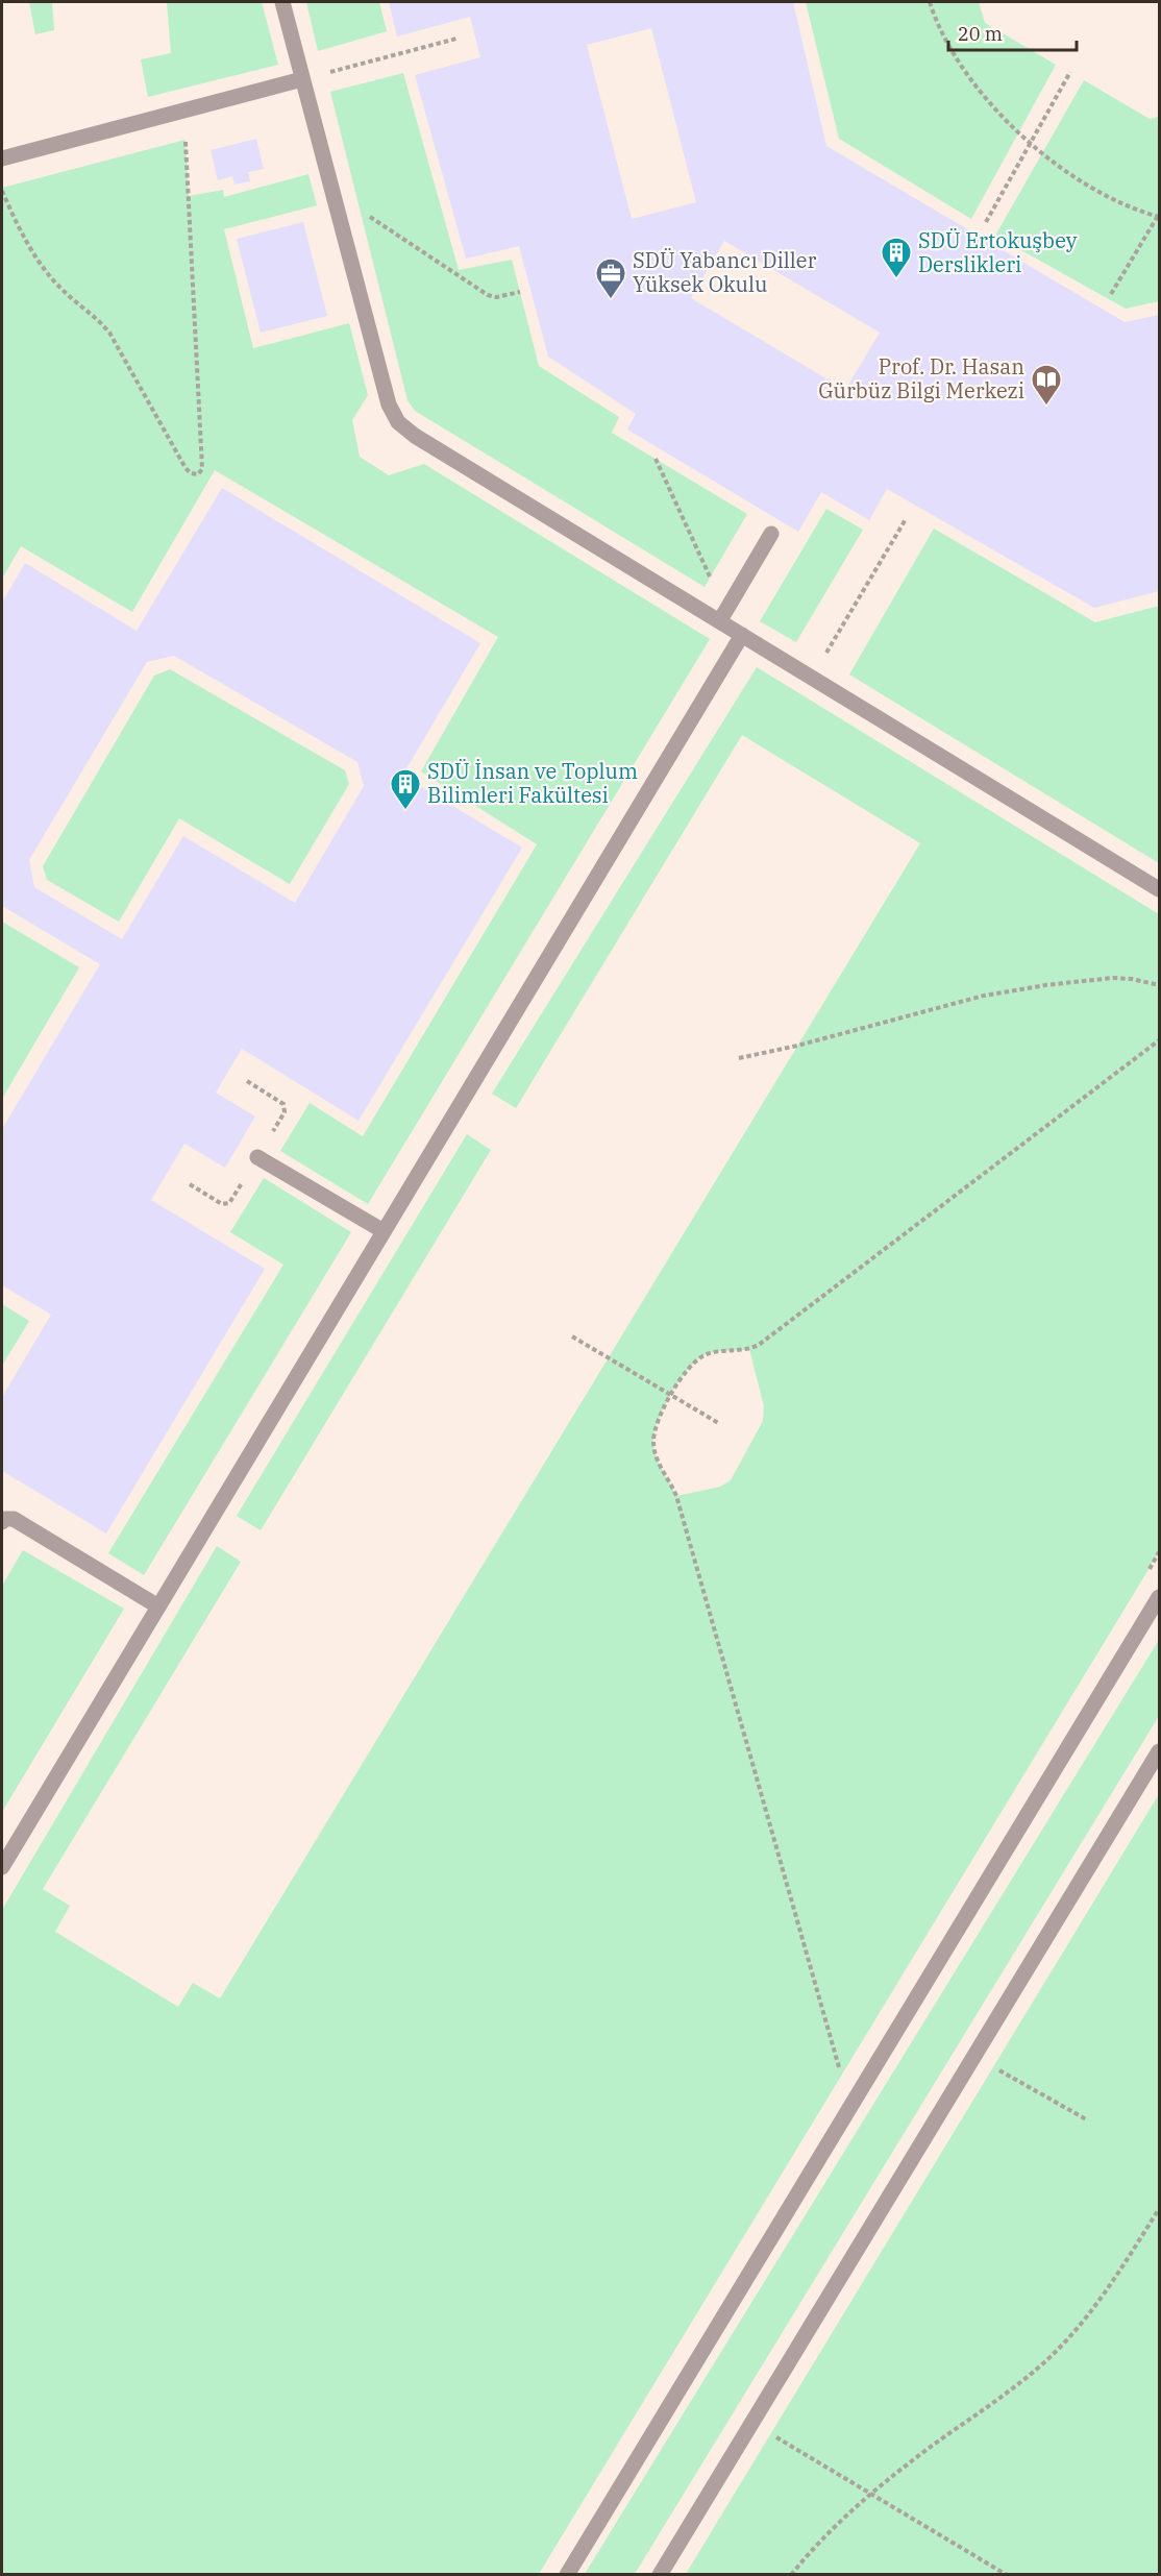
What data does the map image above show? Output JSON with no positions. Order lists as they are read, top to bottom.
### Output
{
  "places": {
    "building": ["SDÜ Ertokuşbey Derslikleri", "SDÜ İnsan ve Toplum Bilimleri Fakültesi"],
    "office": ["SDÜ Yabancı Diller Yüksek Okulu"],
    "library": ["Prof. Dr. Hasan Gürbüz Bilgi Merkezi"]
  },
  "scale_bar": "20 m"
}
